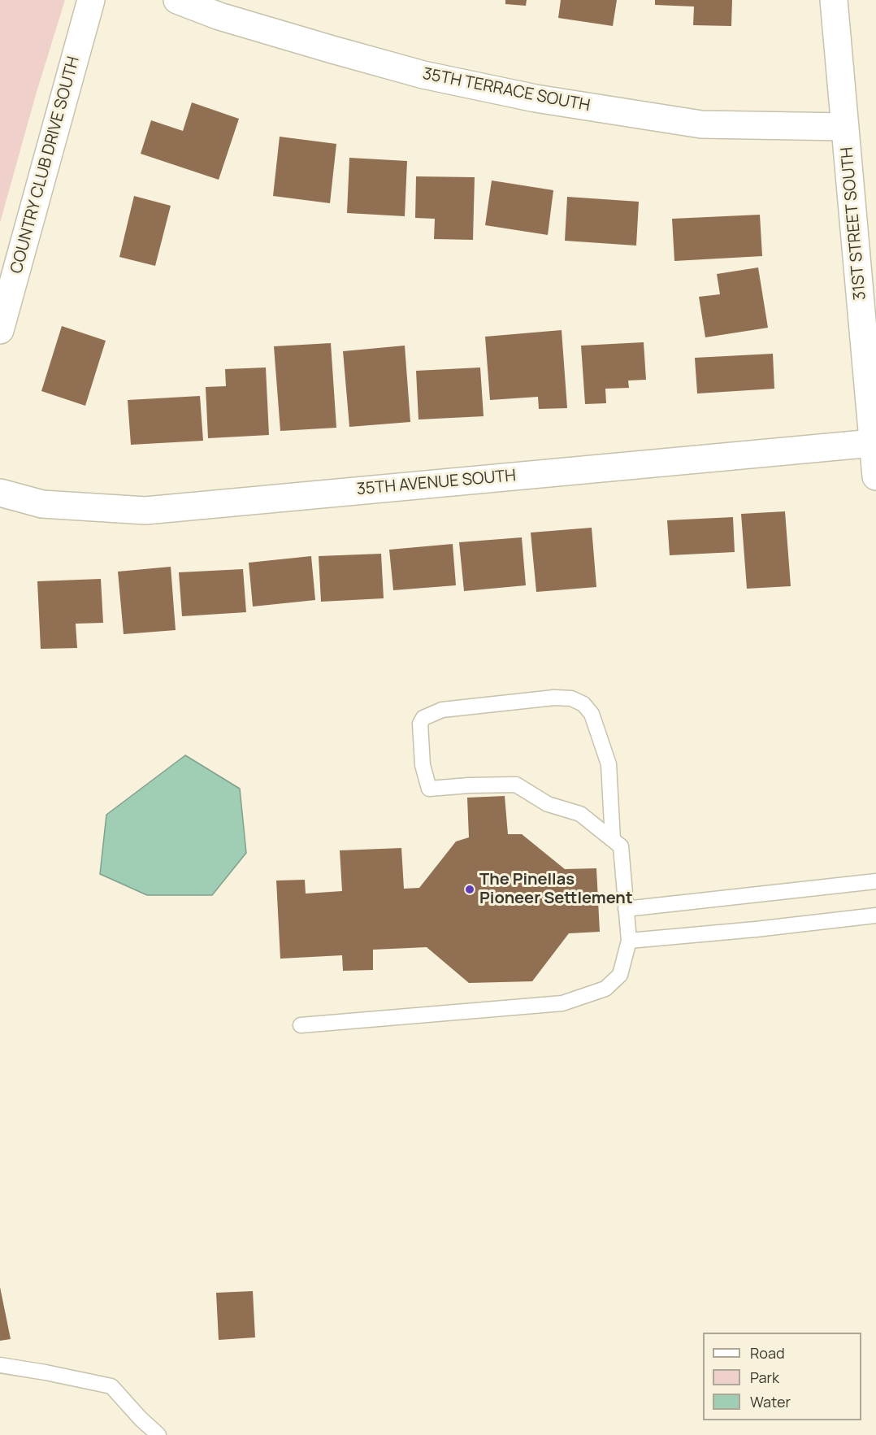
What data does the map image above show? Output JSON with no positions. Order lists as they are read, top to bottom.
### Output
{
  "streets": {
    "street": [
      "35TH TERRACE SOUTH",
      "COUNTRY CLUB DRIVE SOUTH",
      "31ST STREET SOUTH",
      "35TH AVENUE SOUTH"
    ]
  },
  "crossings": [
    ["35TH TERRACE SOUTH", "31ST STREET SOUTH"],
    ["31ST STREET SOUTH", "35TH AVENUE SOUTH"]
  ],
  "places": ["The Pinellas Pioneer Settlement"],
  "legend": ["Road", "Park", "Water"]
}
